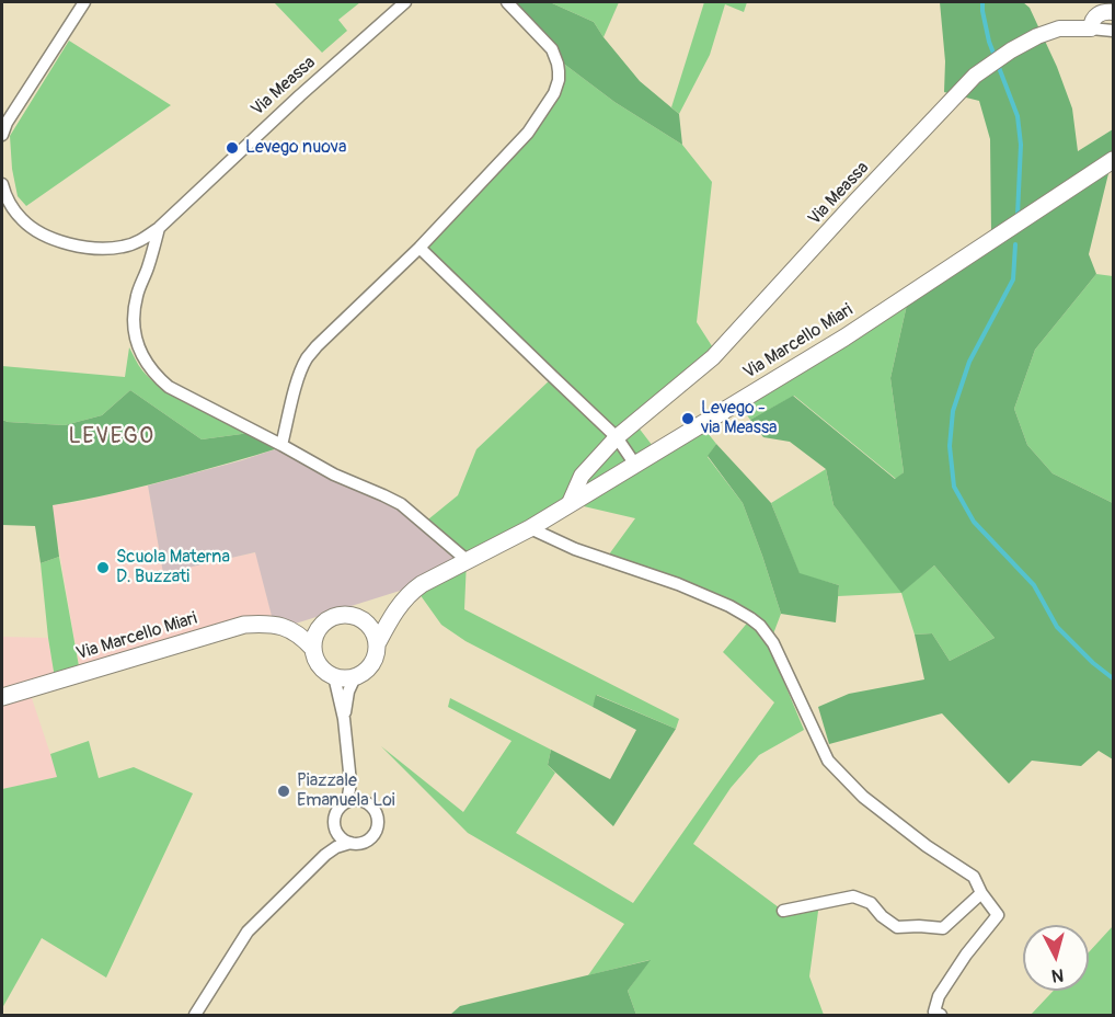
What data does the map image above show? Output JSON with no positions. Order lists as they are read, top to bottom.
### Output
{
  "streets": {
    "main road": ["Via Marcello Miari"],
    "street": ["Via Meassa"]
  },
  "crossings": [
    ["Via Meassa", "Via Marcello Miari"]
  ],
  "districts": ["LEVEGO"],
  "places": [
    "Levego nuova",
    "Levego - via Meassa",
    "Scuola Materna D. Buzzati",
    "Piazzale Emanuela Loi"
  ],
  "north": "bottom"
}
